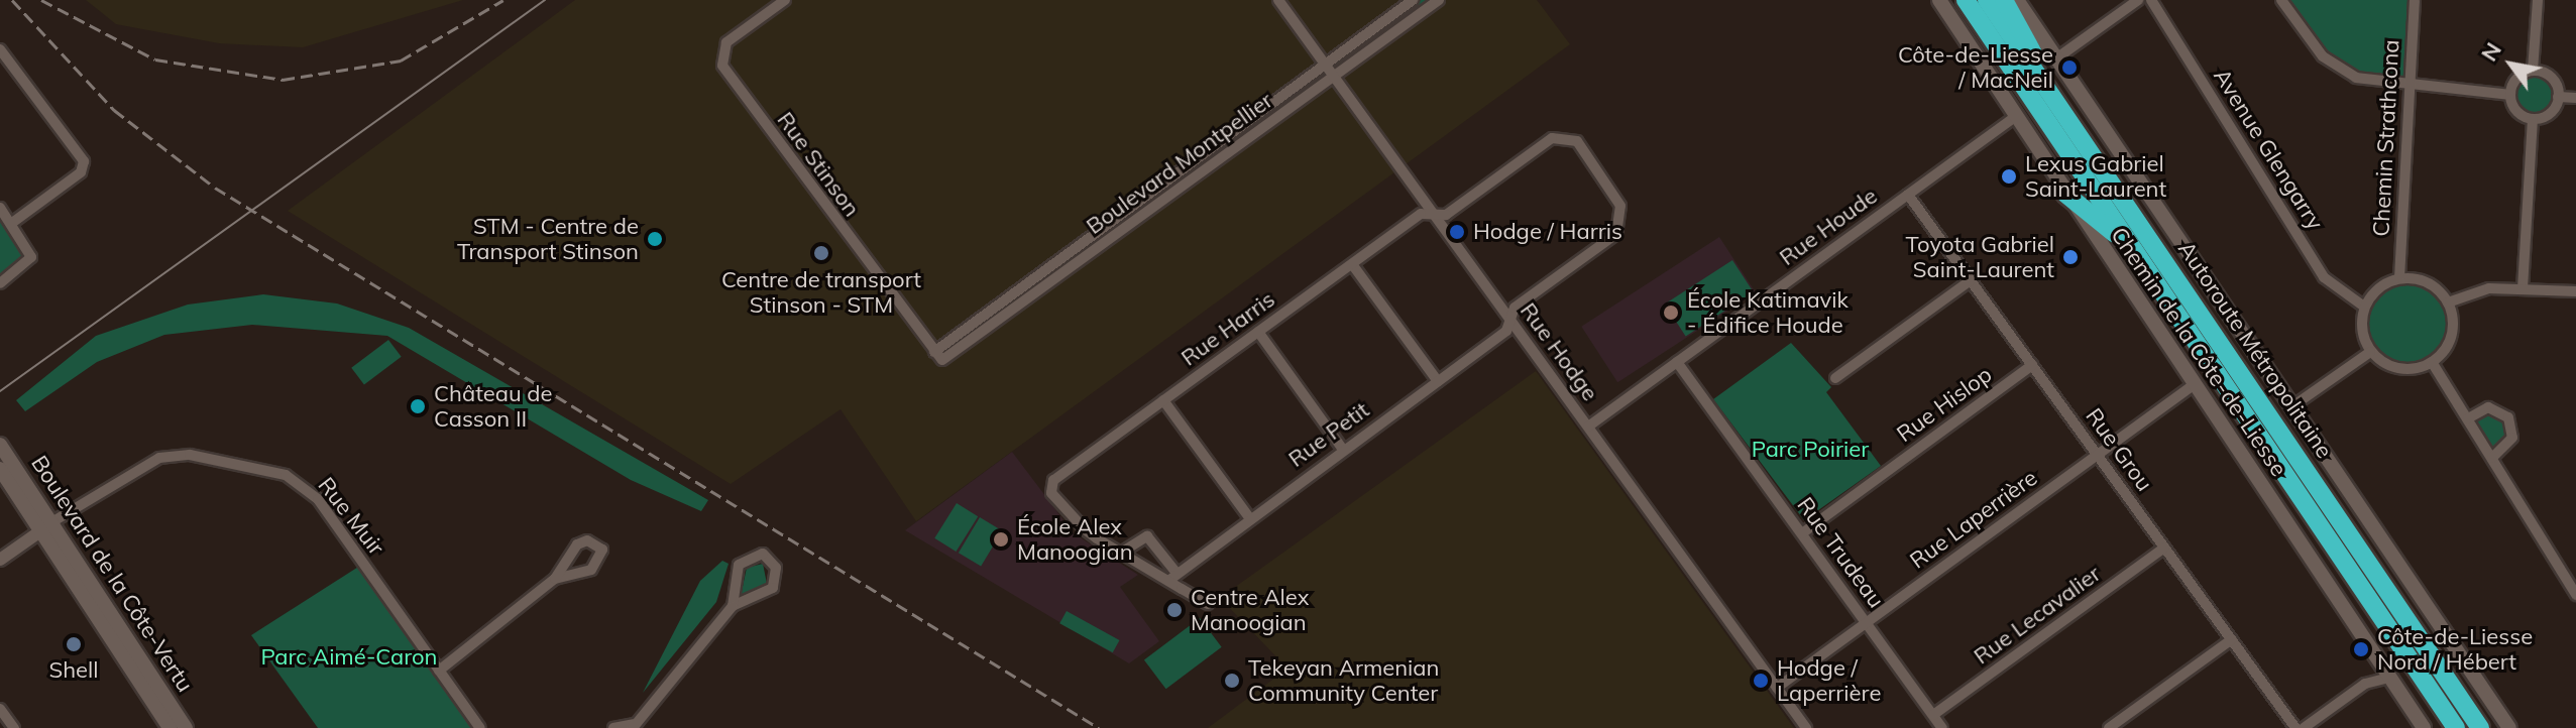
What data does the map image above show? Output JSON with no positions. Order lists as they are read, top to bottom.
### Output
{
  "streets": {
    "highway": ["Autoroute Métropolitaine"],
    "main road": ["Chemin de la Côte-de-Liesse", "Boulevard de la Côte-Vertu"],
    "street": [
      "Chemin Strathcona",
      "Avenue Glengarry",
      "Boulevard Montpellier",
      "Rue Stinson",
      "Rue Houde",
      "Rue Harris",
      "Rue Hodge",
      "Rue Hislop",
      "Rue Petit",
      "Rue Grou",
      "Rue Muir",
      "Rue Laperrière",
      "Rue Trudeau",
      "Rue Lecavalier"
    ]
  },
  "crossings": [
    ["Chemin Strathcona", "Avenue Glengarry"],
    ["Boulevard Montpellier", "Rue Stinson"],
    ["Boulevard Montpellier", "Rue Hodge"],
    ["Rue Houde", "Rue Hodge"],
    ["Rue Houde", "Chemin de la Côte-de-Liesse"],
    ["Rue Houde", "Rue Grou"],
    ["Rue Houde", "Rue Trudeau"],
    ["Rue Harris", "Rue Hodge"],
    ["Rue Harris", "Rue Petit"],
    ["Rue Hodge", "Rue Petit"],
    ["Rue Hodge", "Rue Laperrière"],
    ["Chemin de la Côte-de-Liesse", "Rue Laperrière"],
    ["Rue Hislop", "Rue Grou"],
    ["Rue Hislop", "Rue Trudeau"],
    ["Rue Grou", "Rue Laperrière"],
    ["Rue Grou", "Rue Lecavalier"],
    ["Rue Muir", "Boulevard de la Côte-Vertu"],
    ["Rue Laperrière", "Rue Trudeau"],
    ["Rue Trudeau", "Rue Lecavalier"]
  ],
  "parks": ["Parc Poirier", "Parc Aimé-Caron"],
  "places": [
    "Côte-de-Liesse / MacNeil",
    "Lexus Gabriel Saint-Laurent",
    "Hodge / Harris",
    "STM - Centre de Transport Stinson",
    "Centre de transport Stinson - STM",
    "Toyota Gabriel Saint-Laurent",
    "École Katimavik - Édifice Houde",
    "Château de Casson II",
    "École Alex Manoogian",
    "Centre Alex Manoogian",
    "Shell",
    "Côte-de-Liesse Nord / Hébert",
    "Tekeyan Armenian Community Center",
    "Hodge / Laperrière"
  ],
  "north": "top left"
}
